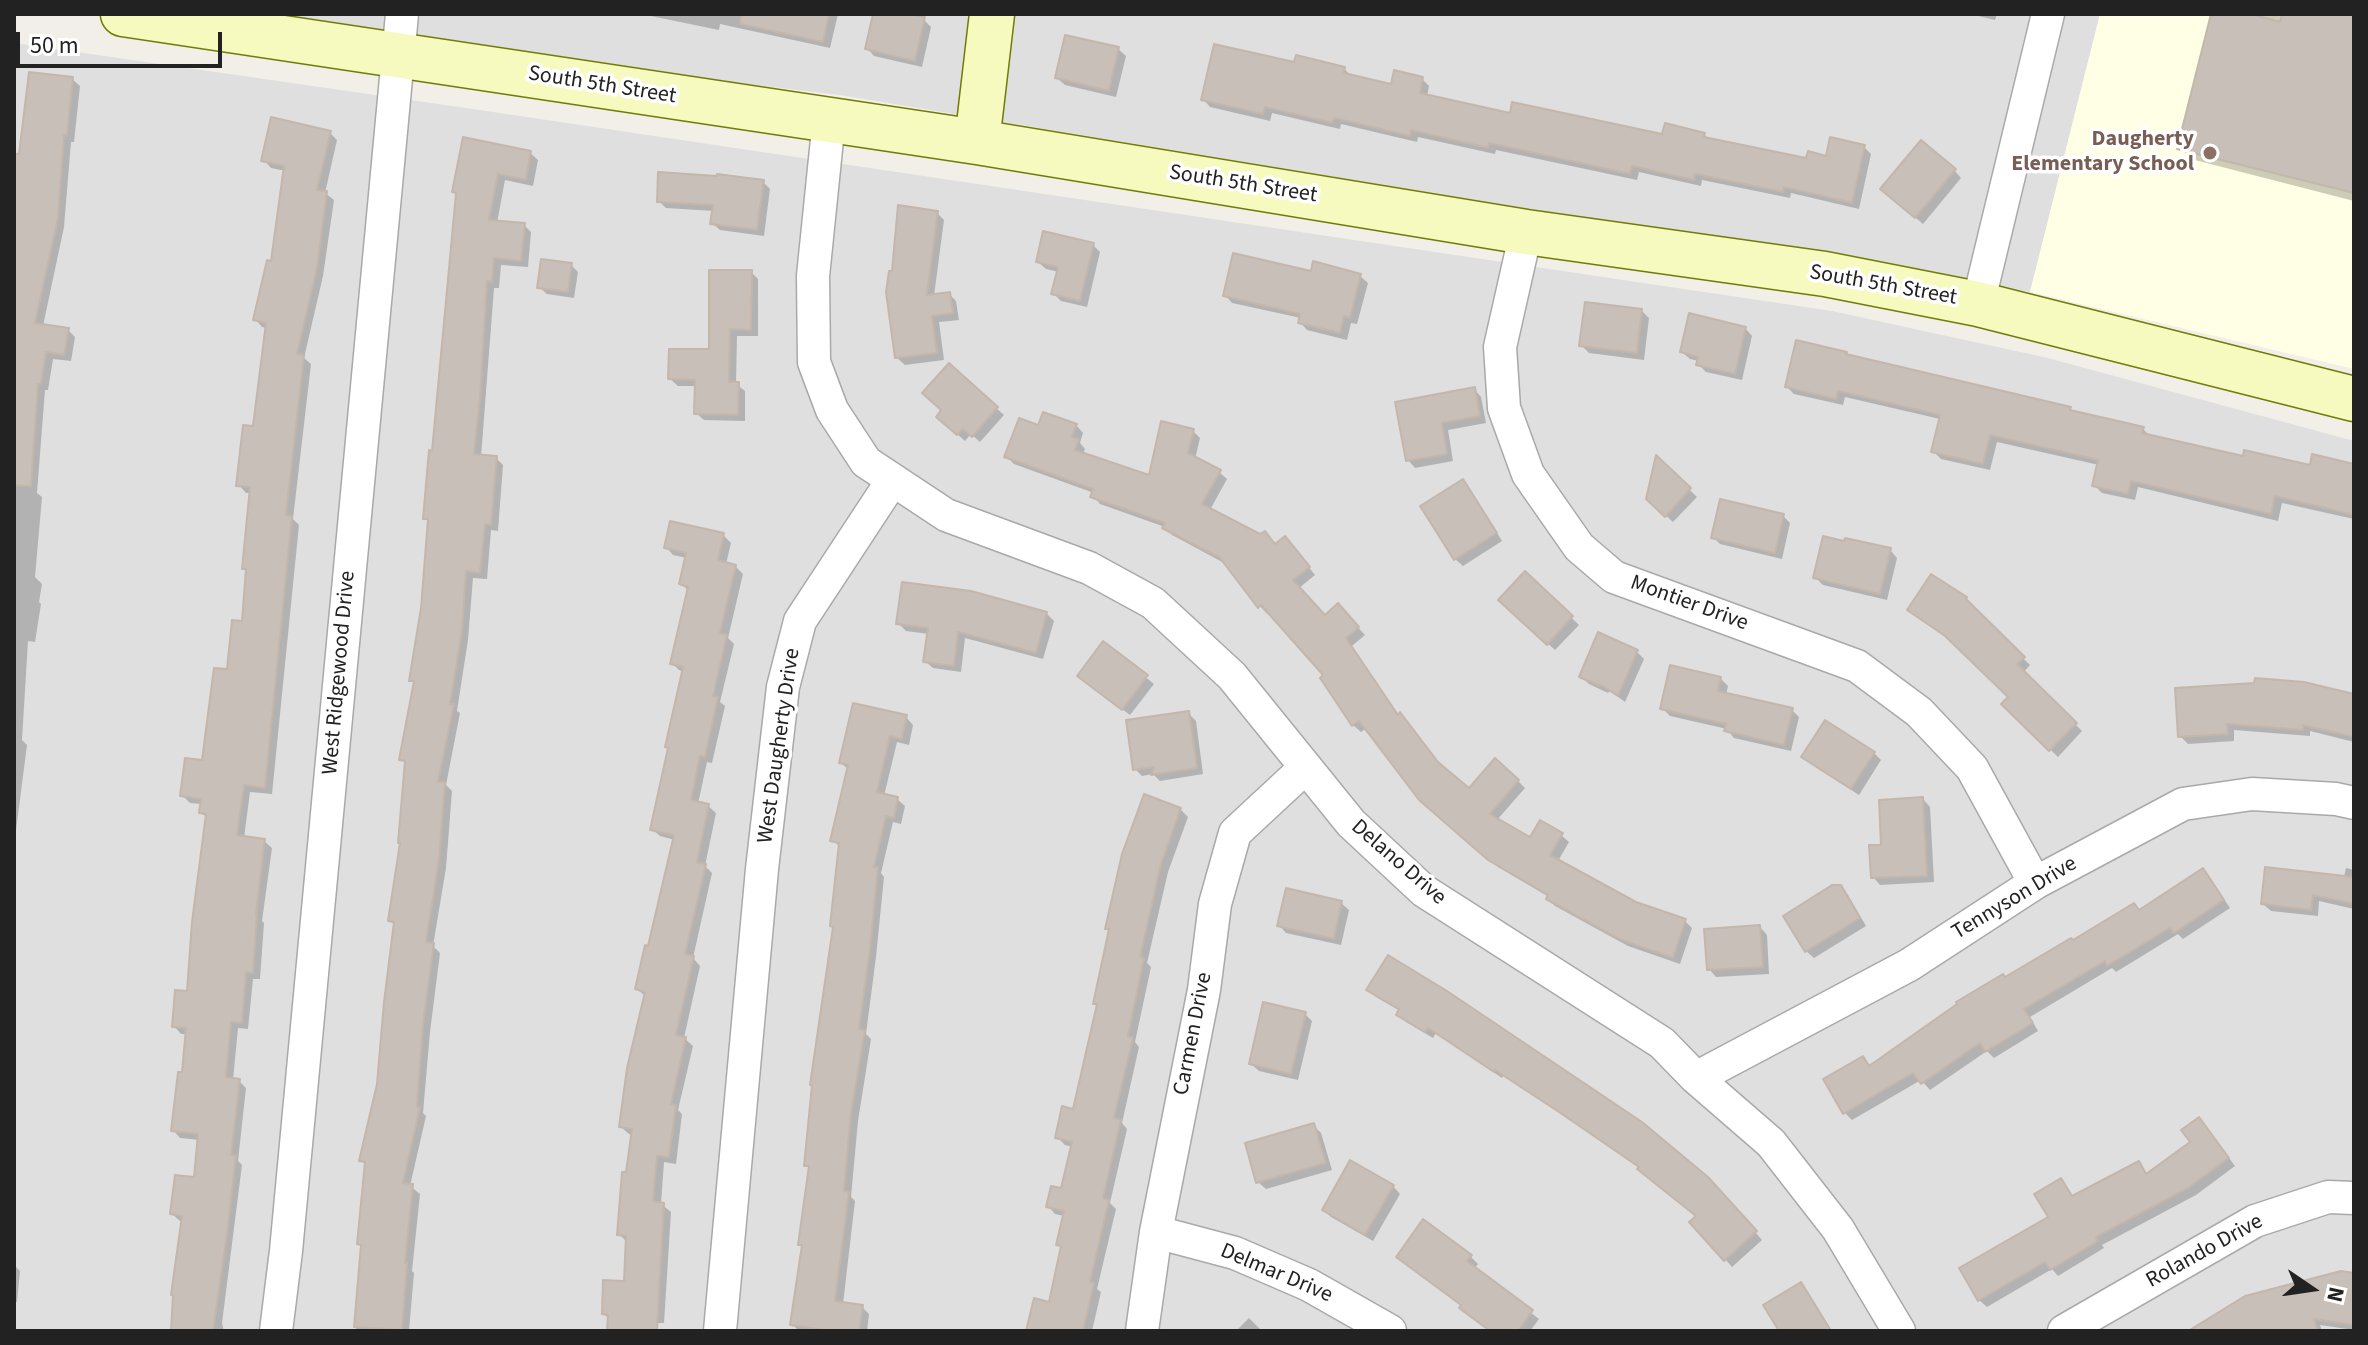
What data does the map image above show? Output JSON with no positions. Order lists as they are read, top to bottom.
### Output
{
  "streets": {
    "street": [
      "South 5th Street",
      "Montier Drive",
      "West Ridgewood Drive",
      "West Daugherty Drive",
      "Delano Drive",
      "Tennyson Drive",
      "Carmen Drive",
      "Rolando Drive",
      "Delmar Drive"
    ]
  },
  "crossings": [
    ["South 5th Street", "Montier Drive"],
    ["South 5th Street", "West Ridgewood Drive"],
    ["Montier Drive", "Tennyson Drive"],
    ["West Daugherty Drive", "Delano Drive"],
    ["Delano Drive", "Tennyson Drive"],
    ["Delano Drive", "Carmen Drive"],
    ["Carmen Drive", "Delmar Drive"]
  ],
  "places": ["Daugherty Elementary School"],
  "scale_bar": "50 m",
  "north": "right"
}
